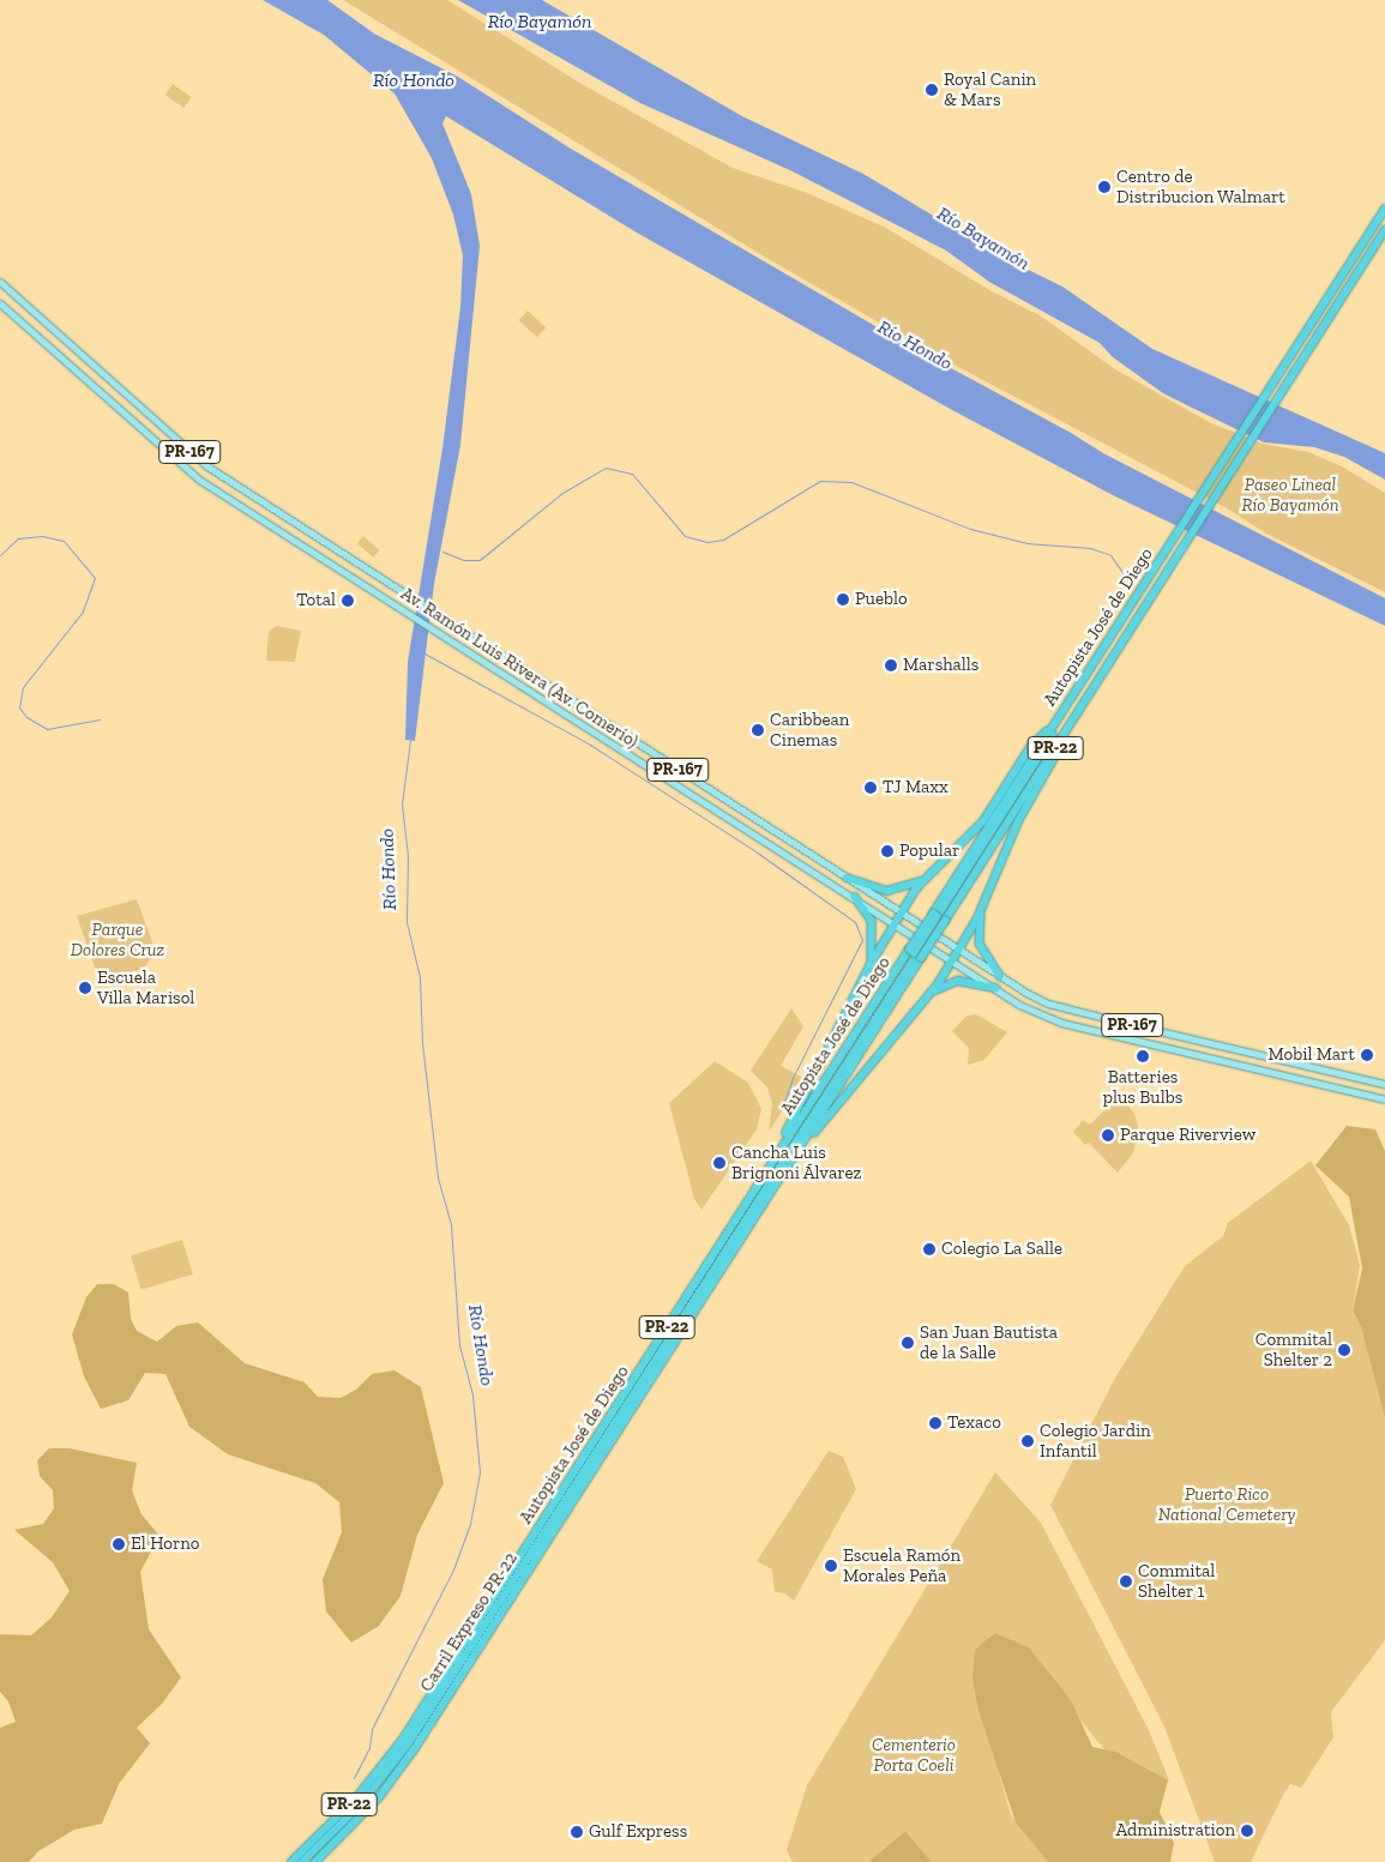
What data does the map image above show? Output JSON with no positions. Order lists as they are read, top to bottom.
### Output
{
  "streets": {
    "highway": ["Autopista José de Diego", "PR-22", "Carril Expreso PR-22"],
    "main road": ["PR-167", "Av. Ramón Luis Rivera (Av. Comerío)"]
  },
  "crossings": [
    ["Autopista José de Diego", "Carril Expreso PR-22"]
  ],
  "water": ["Río Bayamón", "Río Hondo"],
  "parks": [
    "Paseo Lineal Río Bayamón",
    "Parque Dolores Cruz",
    "Puerto Rico National Cemetery",
    "Cementerio Porta Coeli"
  ],
  "places": [
    "Royal Canin & Mars",
    "Centro de Distribucion Walmart",
    "Pueblo",
    "Total",
    "Marshalls",
    "Caribbean Cinemas",
    "TJ Maxx",
    "Popular",
    "Escuela Villa Marisol",
    "Mobil Mart",
    "Batteries plus Bulbs",
    "Parque Riverview",
    "Cancha Luis Brignoni Álvarez",
    "Colegio La Salle",
    "San Juan Bautista de la Salle",
    "Commital Shelter 2",
    "Texaco",
    "Colegio Jardin Infantil",
    "El Horno",
    "Escuela Ramón Morales Peña",
    "Commital Shelter 1",
    "Administration",
    "Gulf Express"
  ]
}
